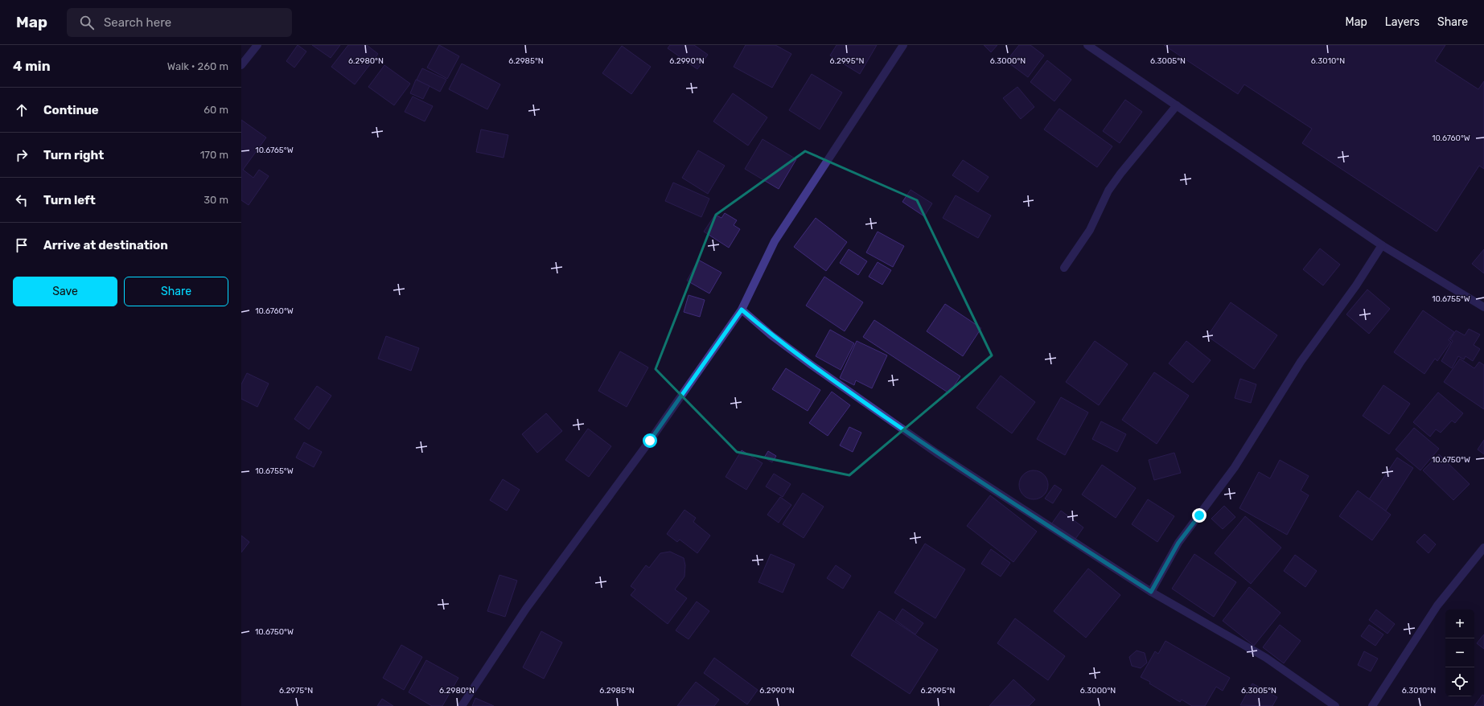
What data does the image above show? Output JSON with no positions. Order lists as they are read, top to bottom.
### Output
{
  "page": {
    "header": "Map",
    "search": "Search here",
    "nav": ["Map", "Layers", "Share"],
    "heading": ["4 min", "Walk · 260 m"],
    "list": [
      ["Continue", "60 m"],
      ["Turn right", "170 m"],
      ["Turn left", "30 m"],
      "Arrive at destination"
    ],
    "buttons": ["Save", "Share"],
    "map_buttons": ["+", "−"]
  },
  "coordinates": [
    "6.2980°N",
    "6.2985°N",
    "6.2990°N",
    "6.2995°N",
    "6.3000°N",
    "6.3005°N",
    "6.3010°N",
    "10.6760°W",
    "10.6765°W",
    "10.6755°W",
    "10.6750°W",
    "6.2975°N"
  ]
}
